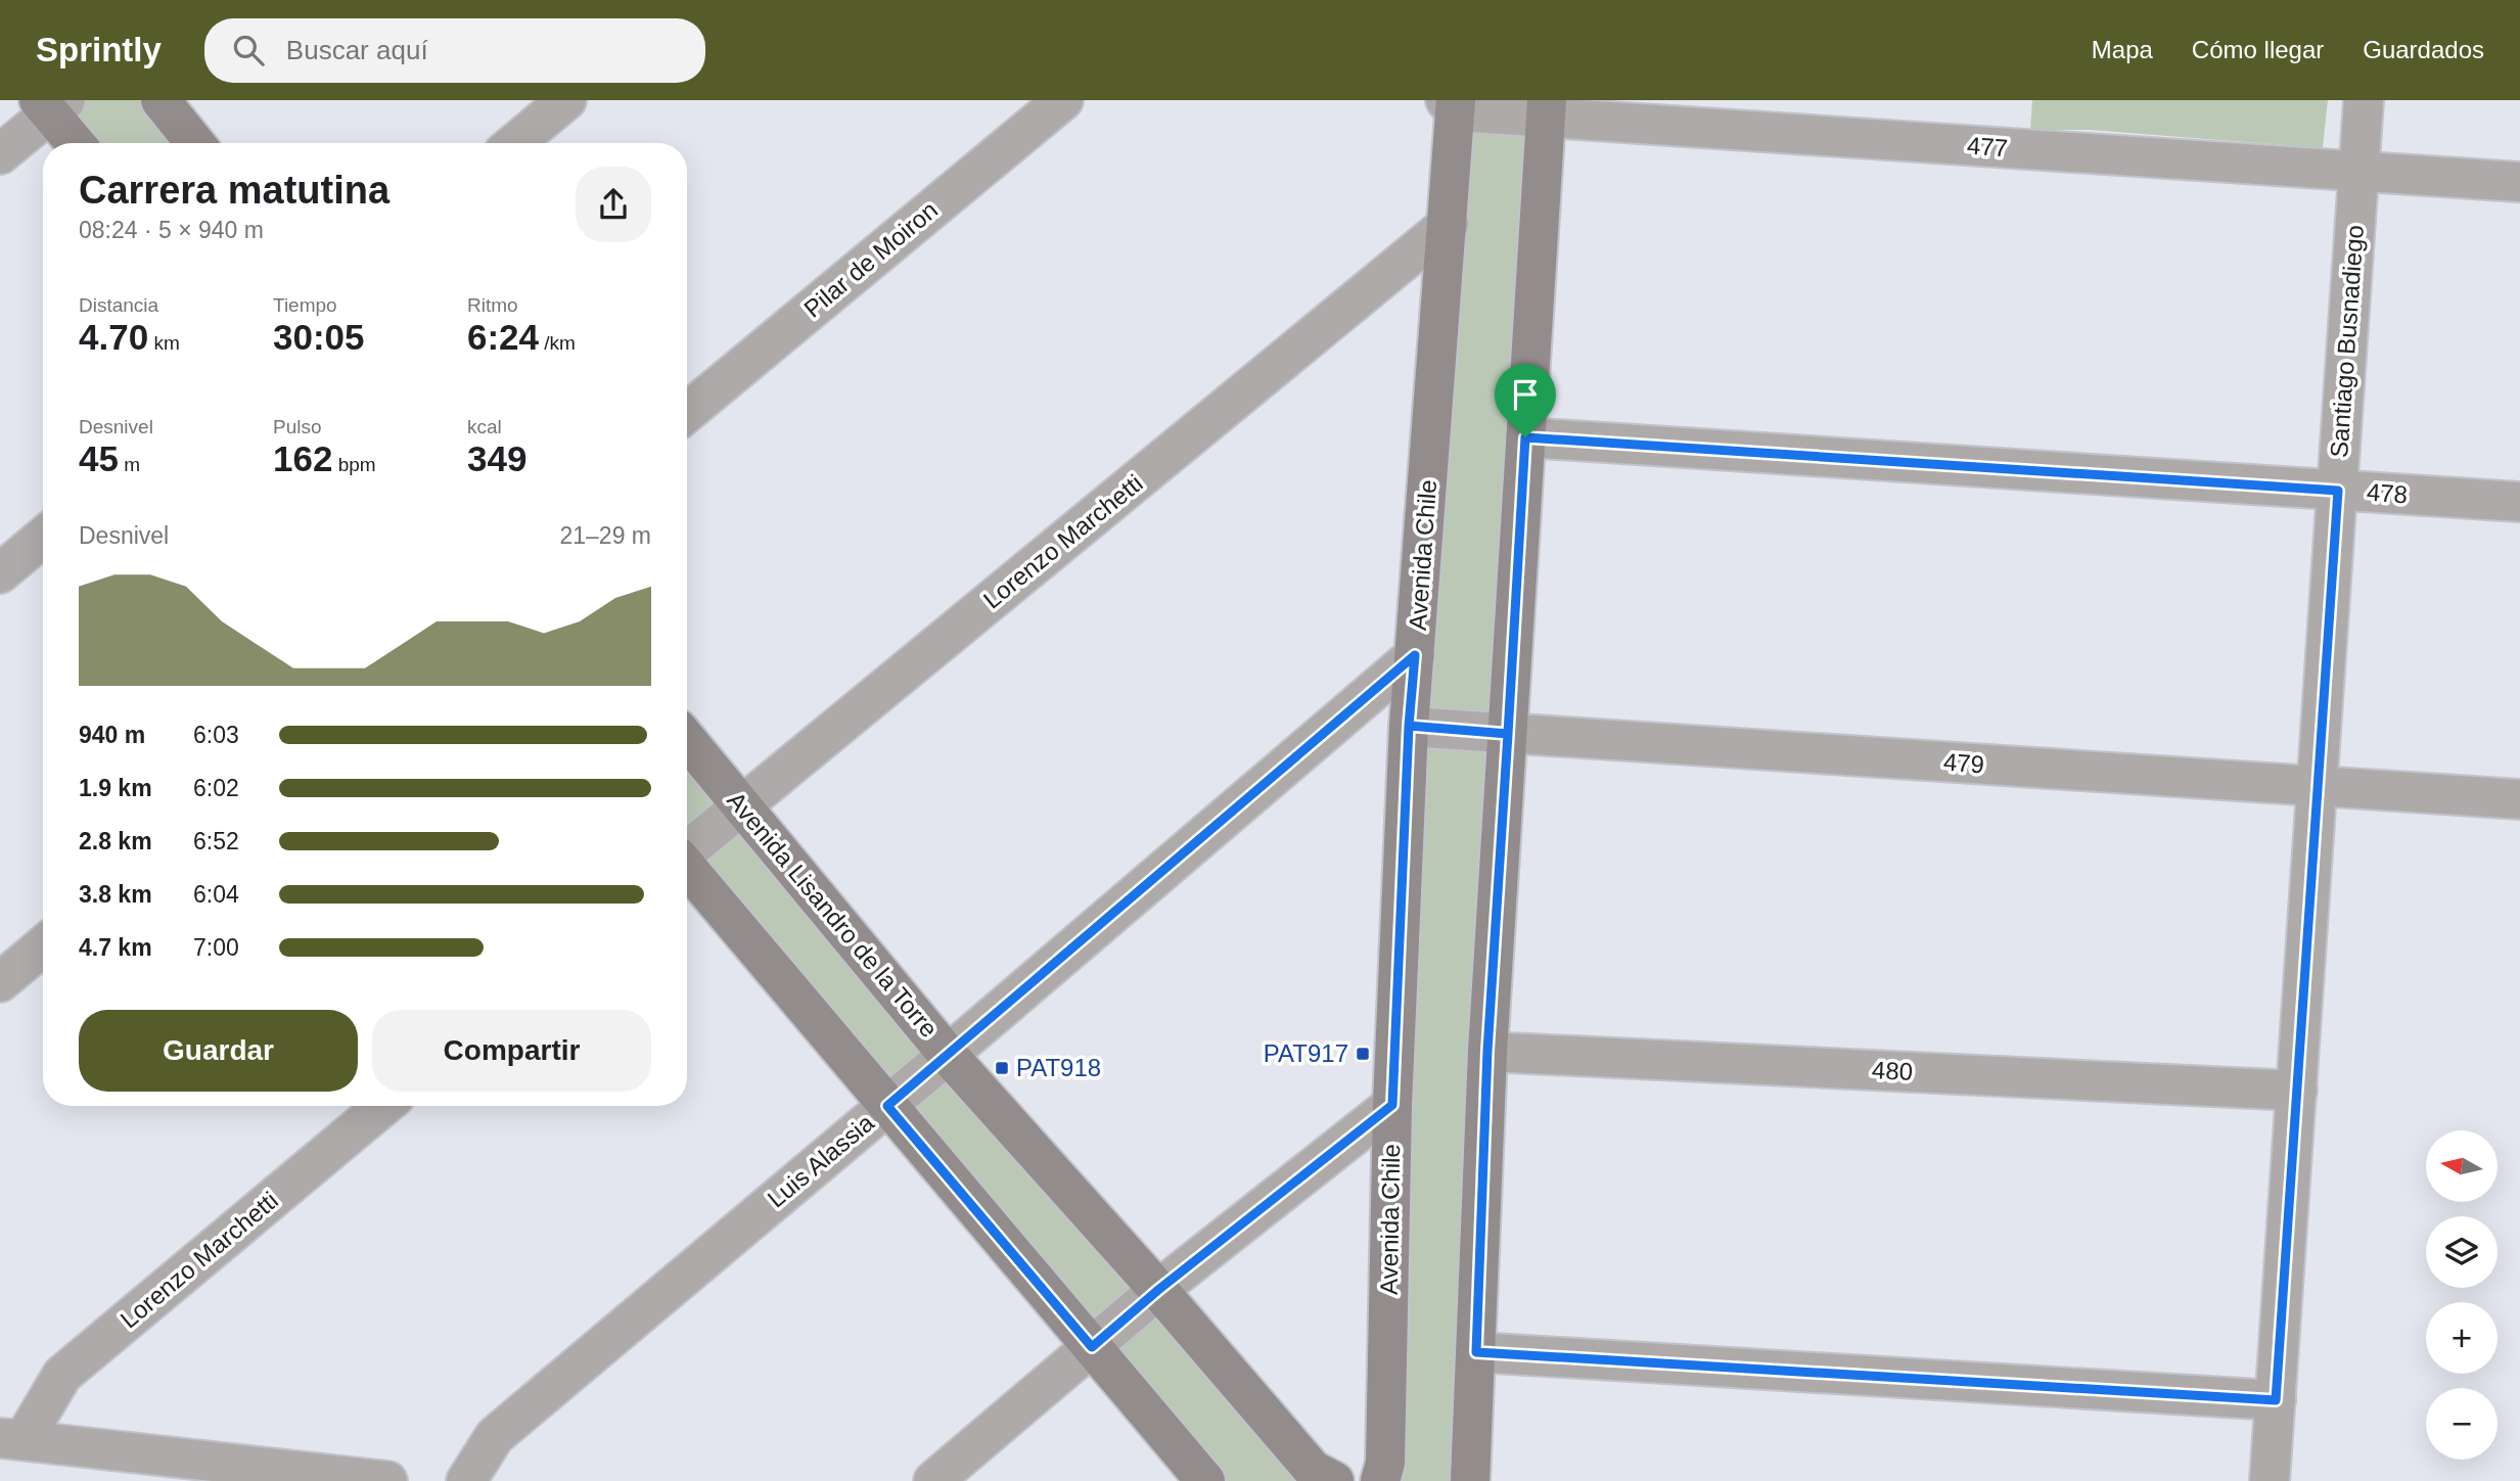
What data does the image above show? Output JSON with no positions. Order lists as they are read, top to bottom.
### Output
{
  "streets": {
    "main road": ["Avenida Chile", "Avenida Lisandro de la Torre"],
    "street": [
      "477",
      "Pilar de Moiron",
      "Santiago Busnadiego",
      "478",
      "Lorenzo Marchetti",
      "479",
      "480",
      "Luis Alassia"
    ]
  },
  "crossings": [
    ["477", "Santiago Busnadiego"],
    ["477", "Avenida Chile"],
    ["Santiago Busnadiego", "478"],
    ["Santiago Busnadiego", "479"],
    ["Santiago Busnadiego", "480"],
    ["Lorenzo Marchetti", "Avenida Chile"],
    ["Lorenzo Marchetti", "Avenida Lisandro de la Torre"],
    ["Avenida Chile", "479"],
    ["Avenida Chile", "Luis Alassia"],
    ["Avenida Lisandro de la Torre", "Luis Alassia"]
  ],
  "places": {
    "transit": ["PAT917", "PAT918"]
  },
  "north": "left",
  "page": {
    "header": "Sprintly",
    "search": "Buscar aquí",
    "nav": ["Mapa", "Cómo llegar", "Guardados"],
    "heading": ["Carrera matutina", "08:24 · 5 × 940 m"],
    "stats": [
      ["Distancia", "4.70 km"],
      ["Tiempo", "30:05"],
      ["Ritmo", "6:24 /km"],
      ["Desnivel", "45 m"],
      ["Pulso", "162 bpm"],
      ["kcal", "349"]
    ],
    "chart": ["Desnivel", "21–29 m"],
    "list": [
      {
        "name": "940 m",
        "note": "6:03"
      },
      {
        "name": "1.9 km",
        "note": "6:02"
      },
      {
        "name": "2.8 km",
        "note": "6:52"
      },
      {
        "name": "3.8 km",
        "note": "6:04"
      },
      {
        "name": "4.7 km",
        "note": "7:00"
      }
    ],
    "buttons": ["Guardar", "Compartir"],
    "map_buttons": ["+", "−"]
  }
}
